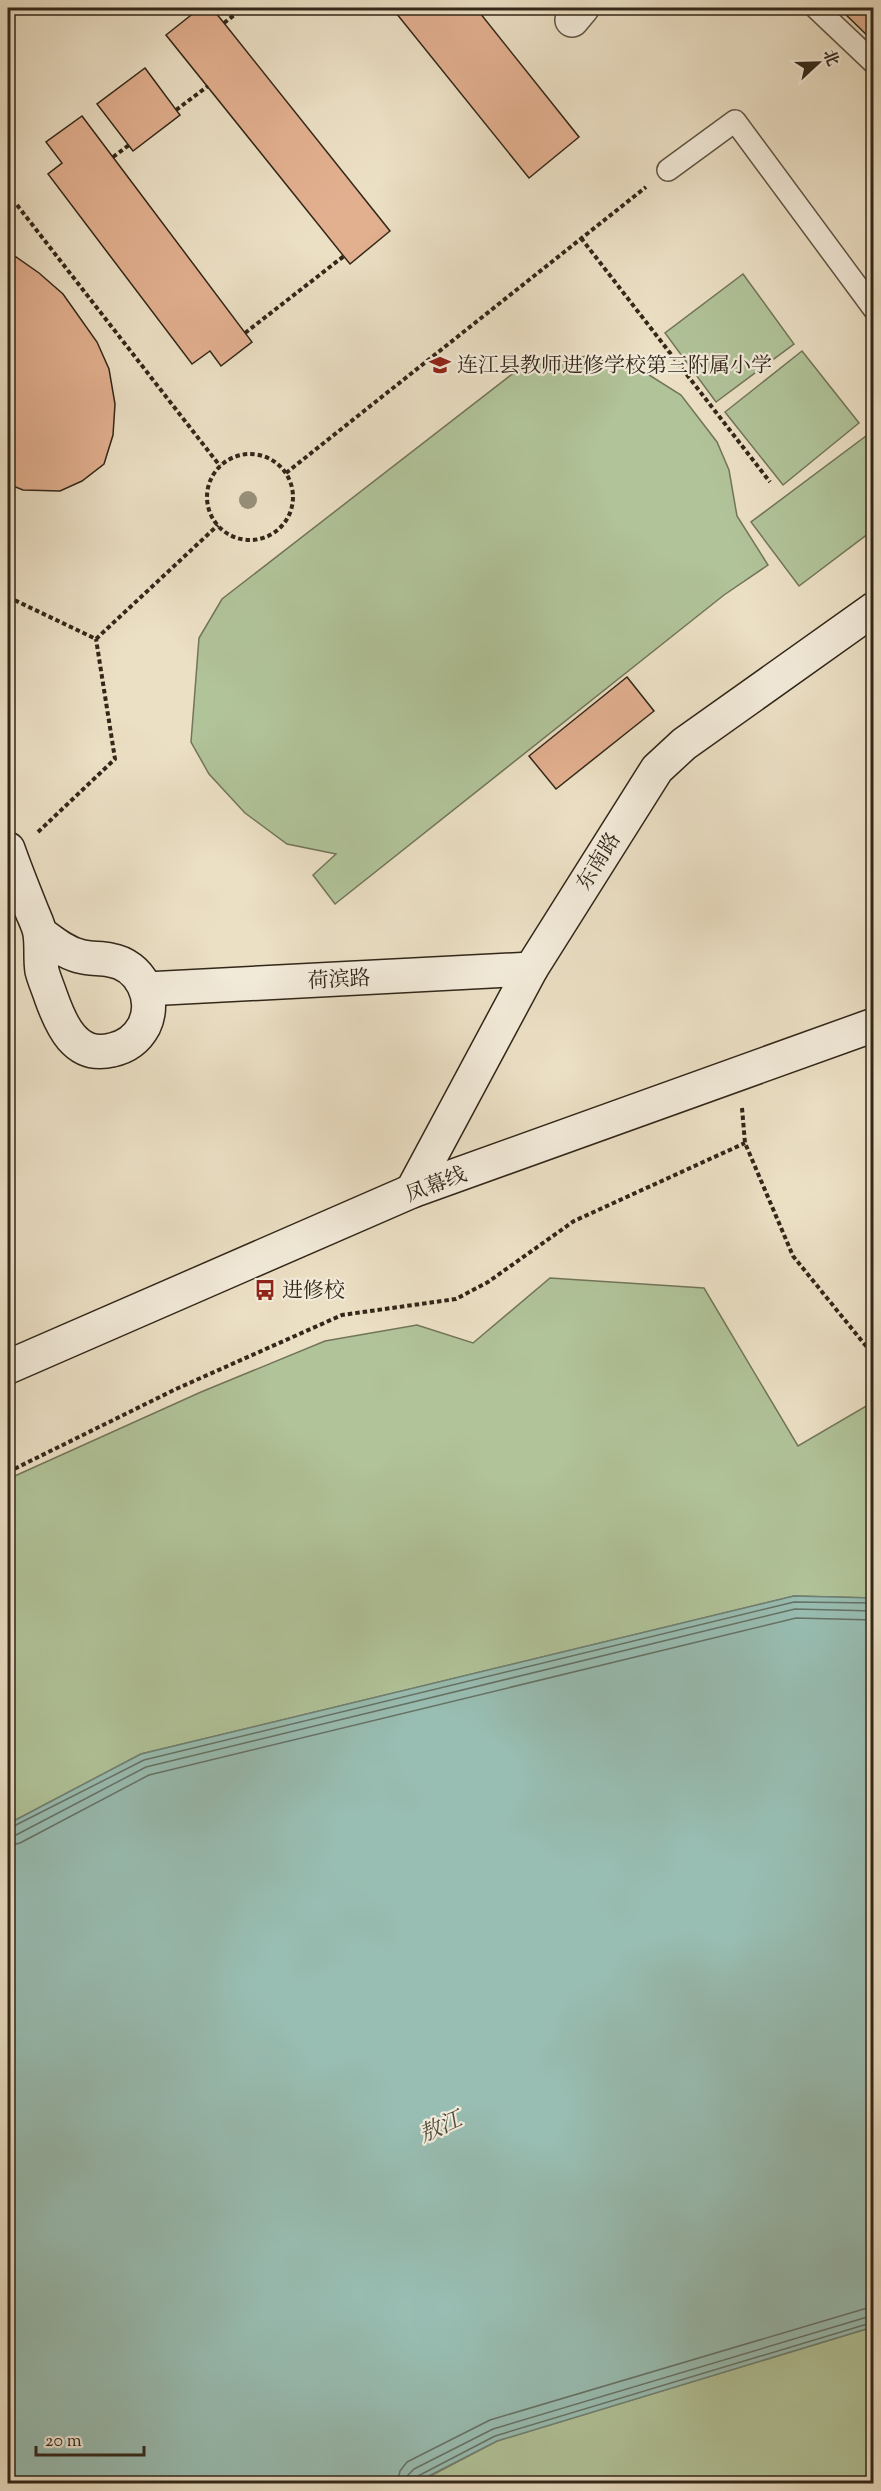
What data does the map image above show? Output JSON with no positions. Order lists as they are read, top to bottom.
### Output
{
  "streets": {
    "street": ["东南路", "荷滨路", "凤幕线"]
  },
  "crossings": [
    ["东南路", "荷滨路"],
    ["东南路", "凤幕线"]
  ],
  "water": ["敖江"],
  "places": {
    "school or university": ["连江县教师进修学校第三附属小学"],
    "bus stop": ["进修校"]
  },
  "scale_bar": "20 m",
  "north": "right"
}
